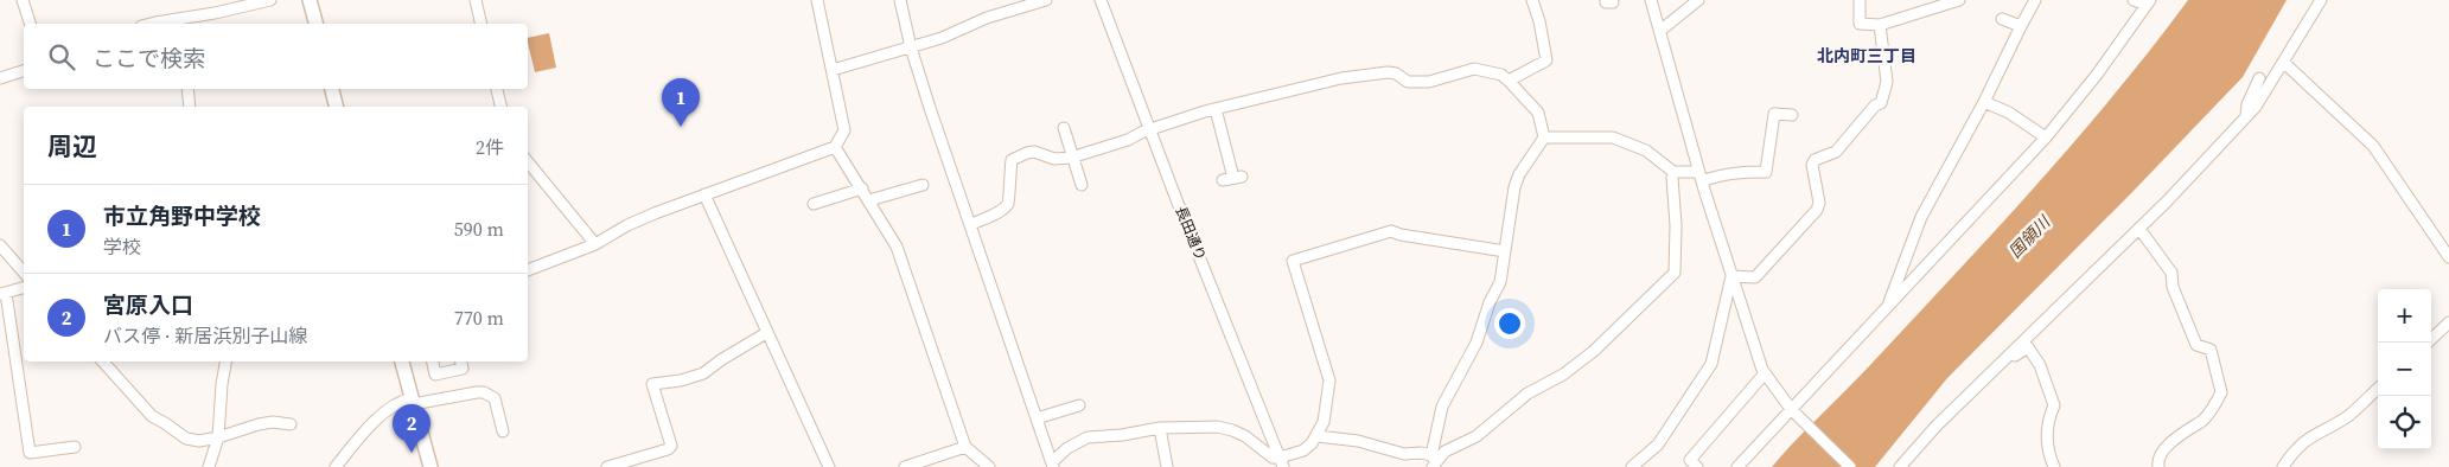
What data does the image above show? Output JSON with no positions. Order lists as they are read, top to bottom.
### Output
{
  "streets": {
    "street": ["長田通り"]
  },
  "districts": ["北内町三丁目"],
  "water": ["国領川"],
  "page": {
    "search": "ここで検索",
    "pins": ["1", "2"],
    "heading": ["周辺", "2件"],
    "list": [
      {
        "mark": "1",
        "name": "市立角野中学校",
        "note": "学校",
        "value": "590 m"
      },
      {
        "mark": "2",
        "name": "宮原入口",
        "note": "バス停 · 新居浜別子山線",
        "value": "770 m"
      }
    ],
    "map_buttons": ["+", "−"]
  }
}
